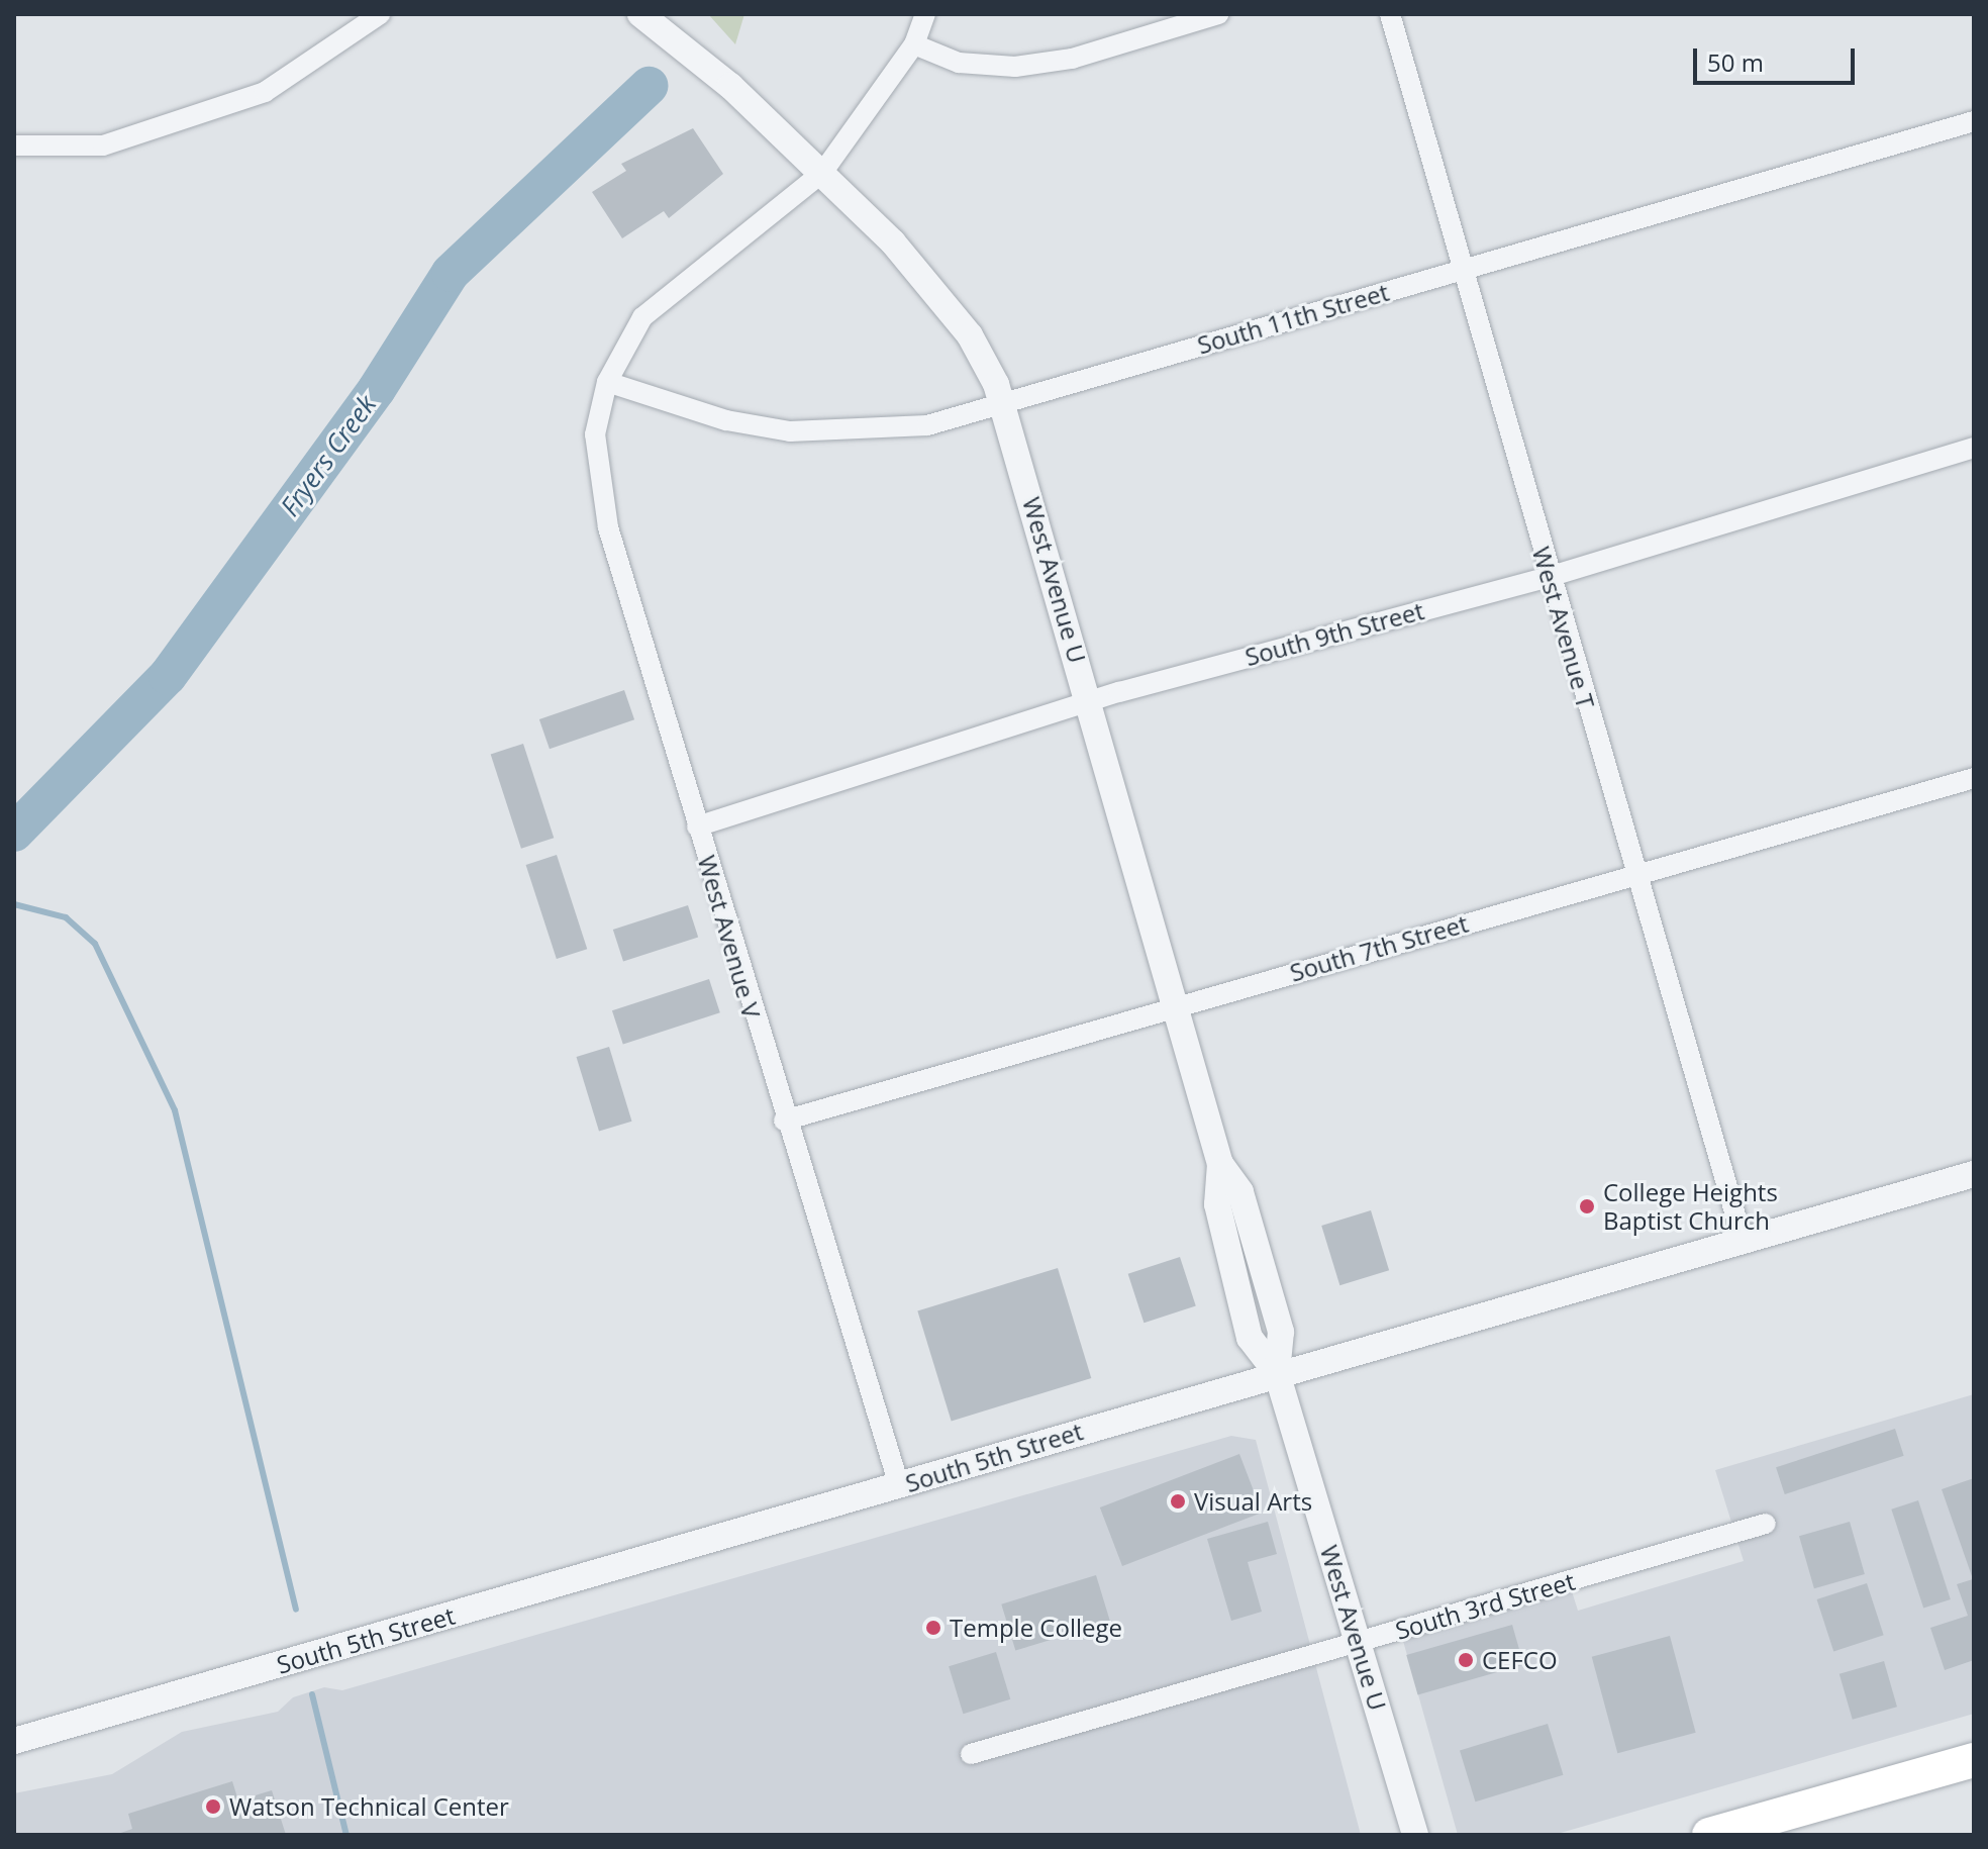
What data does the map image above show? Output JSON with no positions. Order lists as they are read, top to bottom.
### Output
{
  "streets": {
    "street": [
      "South 11th Street",
      "West Avenue U",
      "West Avenue T",
      "South 9th Street",
      "West Avenue V",
      "South 7th Street",
      "South 5th Street",
      "South 3rd Street"
    ]
  },
  "crossings": [
    ["South 11th Street", "West Avenue U"],
    ["South 11th Street", "West Avenue T"],
    ["South 11th Street", "West Avenue V"],
    ["West Avenue U", "South 9th Street"],
    ["West Avenue U", "South 7th Street"],
    ["West Avenue U", "South 5th Street"],
    ["West Avenue U", "South 3rd Street"],
    ["West Avenue T", "South 9th Street"],
    ["West Avenue T", "South 7th Street"],
    ["West Avenue T", "South 5th Street"],
    ["South 9th Street", "West Avenue V"],
    ["West Avenue V", "South 7th Street"],
    ["West Avenue V", "South 5th Street"]
  ],
  "water": ["Fryers Creek"],
  "places": [
    "College Heights Baptist Church",
    "Visual Arts",
    "Temple College",
    "CEFCO",
    "Watson Technical Center"
  ],
  "scale_bar": "50 m"
}
